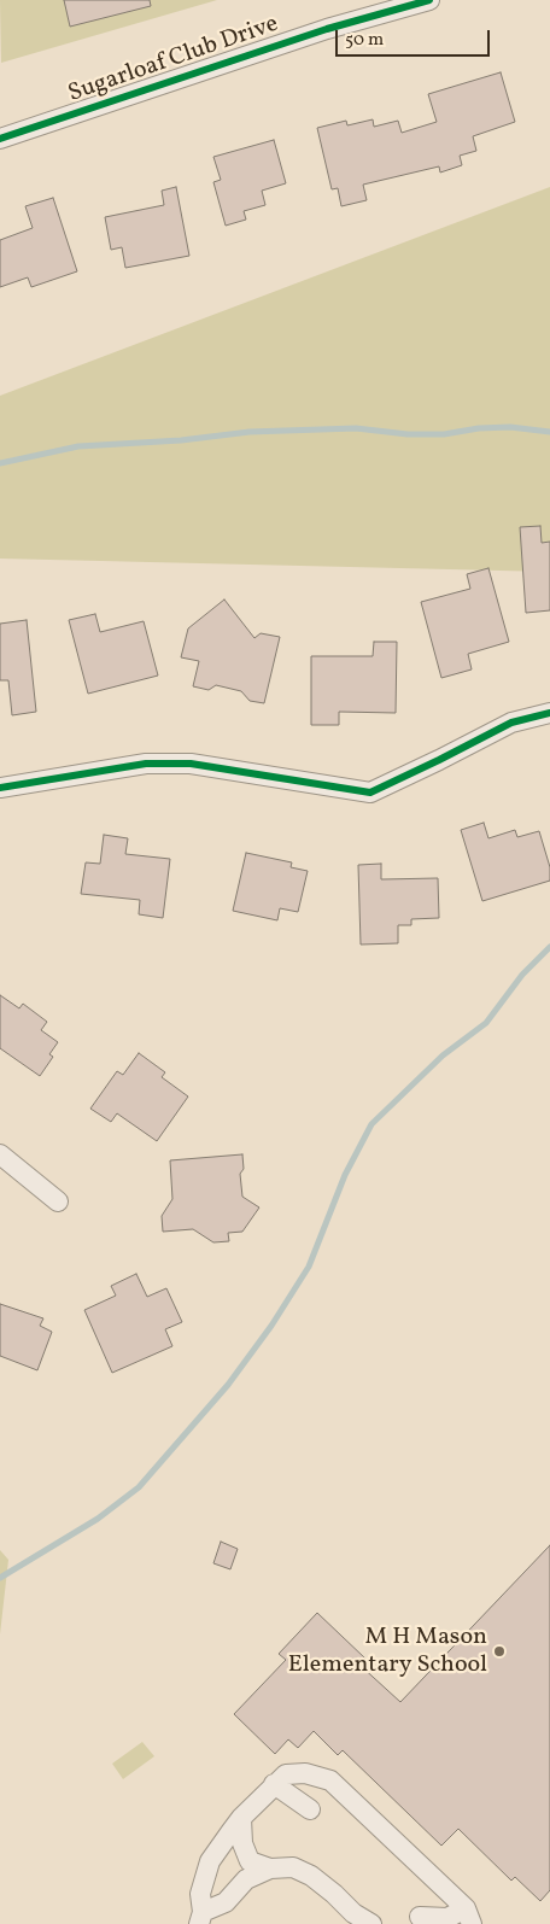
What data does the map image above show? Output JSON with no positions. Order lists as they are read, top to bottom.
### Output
{
  "streets": {
    "street": ["Sugarloaf Club Drive"]
  },
  "places": ["M H Mason Elementary School"],
  "scale_bar": "50 m"
}
